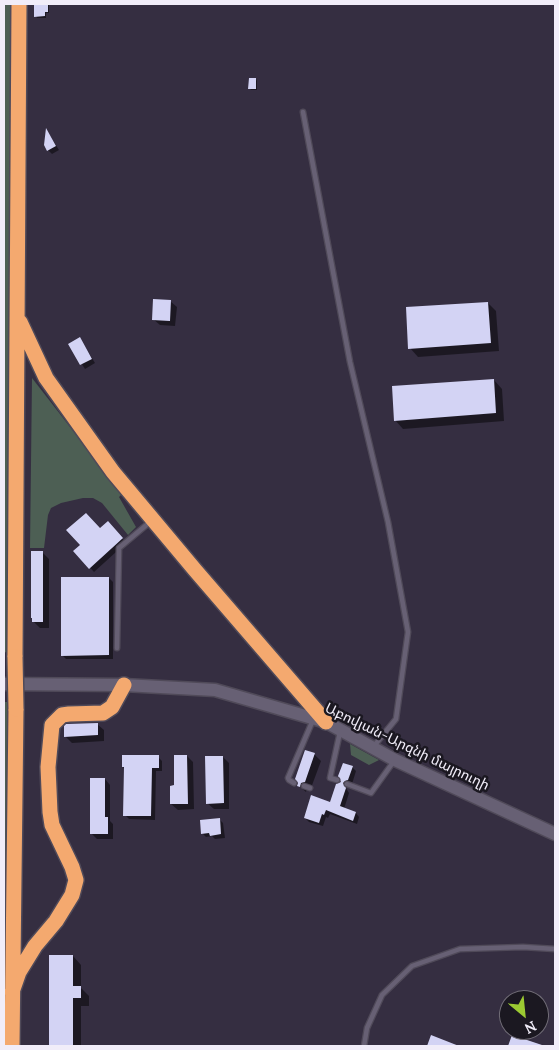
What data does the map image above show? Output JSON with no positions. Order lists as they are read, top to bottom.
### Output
{
  "streets": {
    "main road": ["Աբովյան-Արզնի մայրուղի"]
  },
  "north": "bottom right"
}
